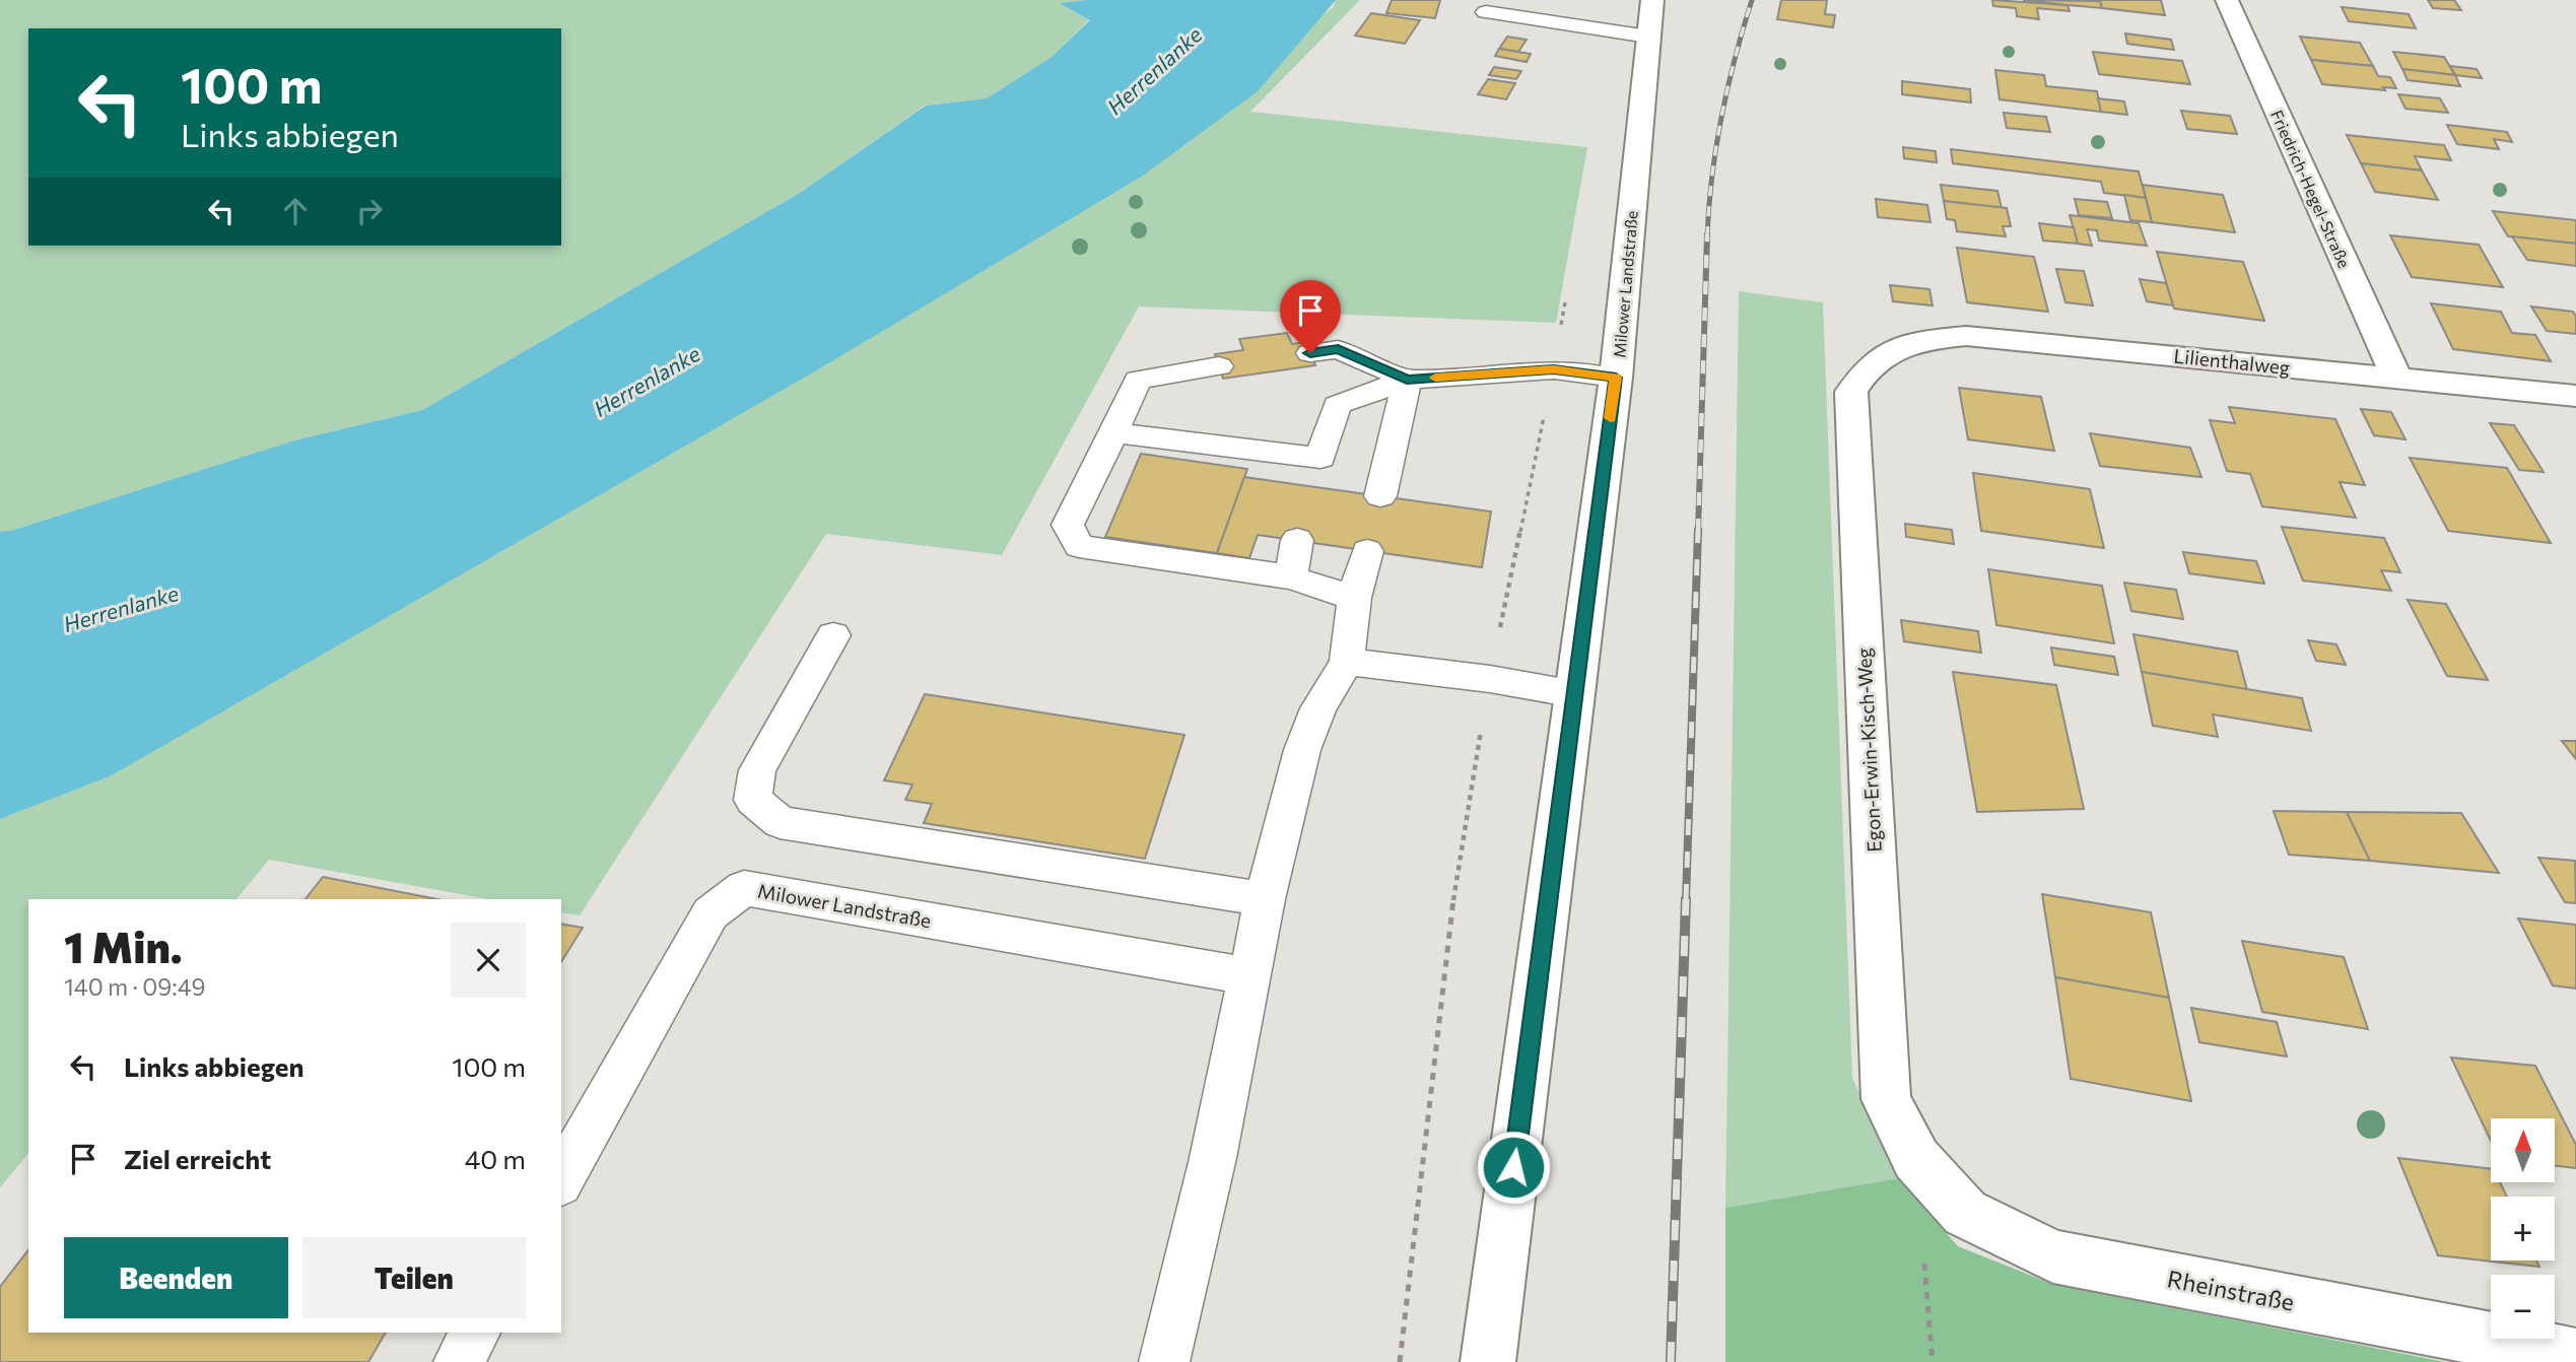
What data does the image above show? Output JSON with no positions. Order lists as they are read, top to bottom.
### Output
{
  "streets": {
    "street": [
      "Friedrich-Hegel-Straße",
      "Milower Landstraße",
      "Lilienthalweg",
      "Egon-Erwin-Kisch-Weg",
      "Rheinstraße"
    ]
  },
  "crossings": [
    ["Friedrich-Hegel-Straße", "Lilienthalweg"],
    ["Lilienthalweg", "Egon-Erwin-Kisch-Weg"],
    ["Egon-Erwin-Kisch-Weg", "Rheinstraße"]
  ],
  "water": ["Herrenlanke"],
  "north": "top",
  "page": {
    "turn": ["100 m", "Links abbiegen"],
    "heading": ["1 Min.", "140 m · 09:49"],
    "list": [
      {
        "name": "Links abbiegen",
        "value": "100 m"
      },
      {
        "name": "Ziel erreicht",
        "value": "40 m"
      }
    ],
    "map_buttons": ["+", "−"],
    "buttons": ["Beenden", "Teilen"]
  }
}
